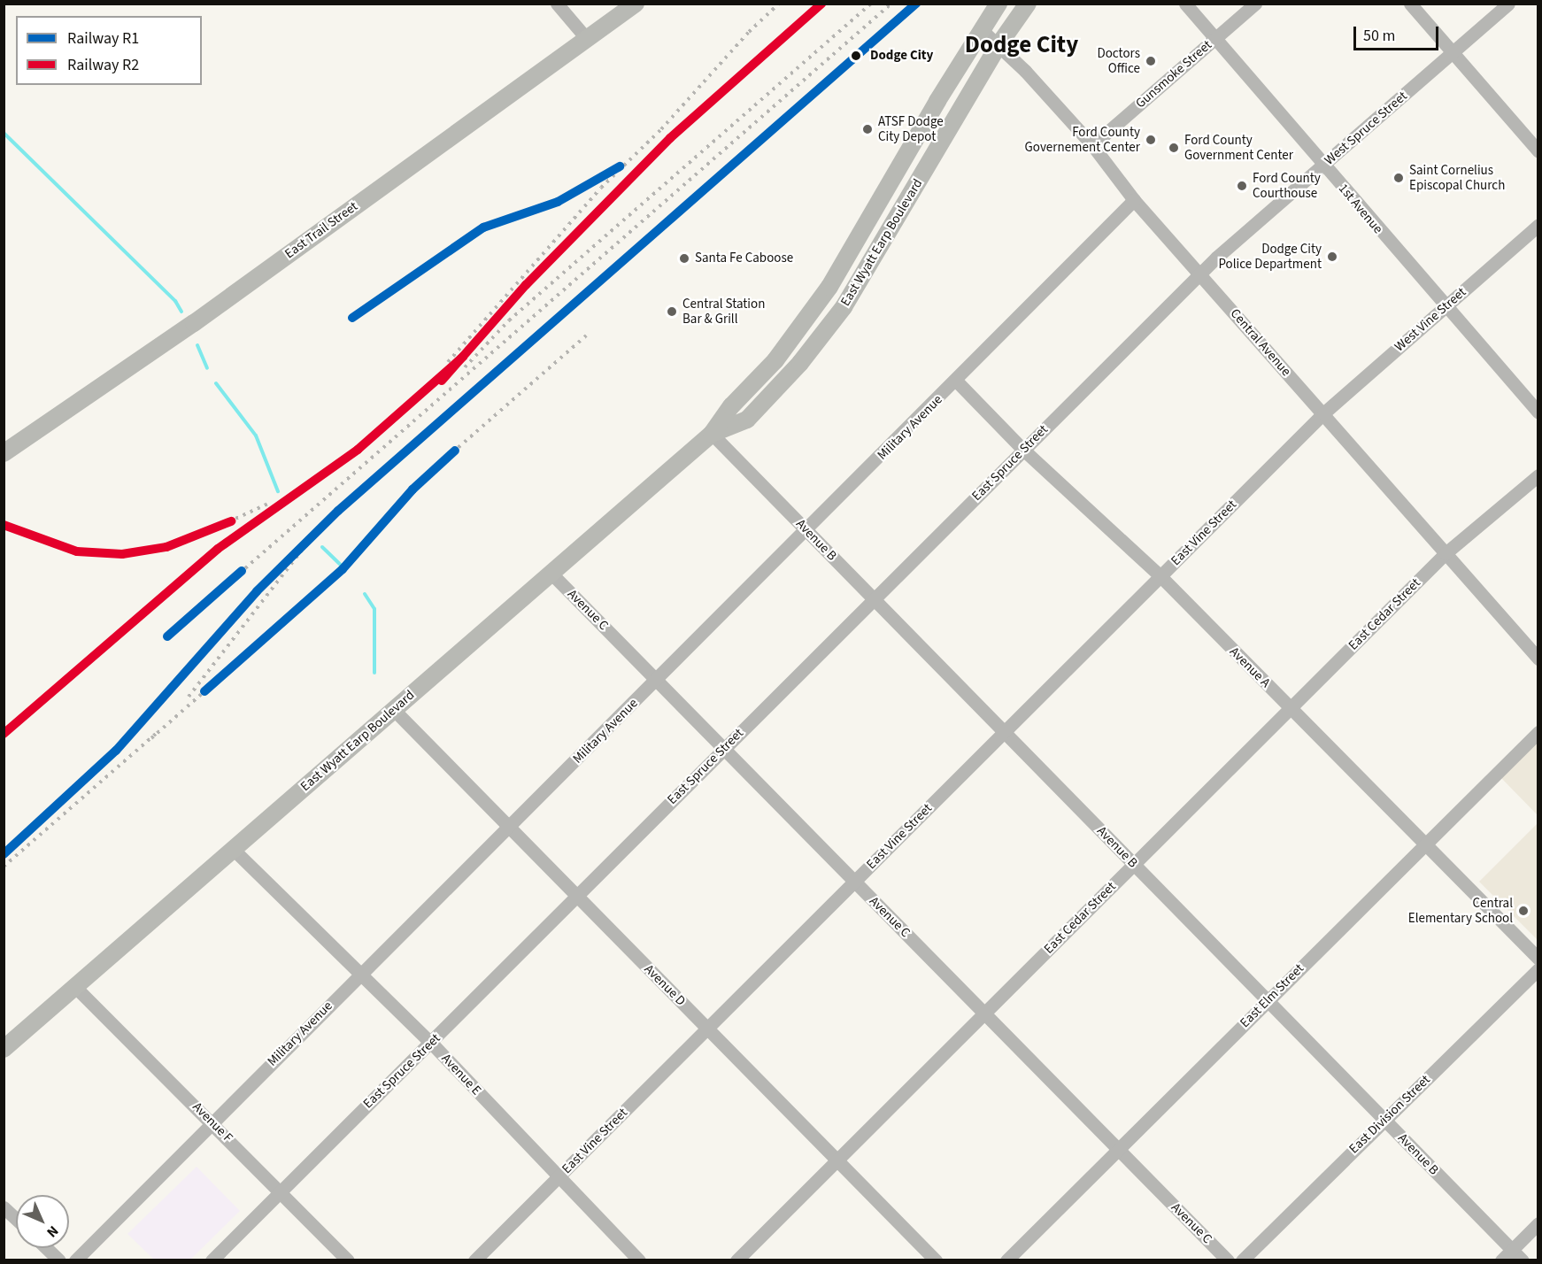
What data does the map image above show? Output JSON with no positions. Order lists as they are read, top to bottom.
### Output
{
  "streets": {
    "main road": ["East Trail Street", "East Wyatt Earp Boulevard"],
    "street": [
      "Gunsmoke Street",
      "West Spruce Street",
      "1st Avenue",
      "West Vine Street",
      "Central Avenue",
      "Military Avenue",
      "East Spruce Street",
      "East Vine Street",
      "Avenue B",
      "Avenue C",
      "East Cedar Street",
      "Avenue A",
      "Avenue D",
      "East Elm Street",
      "Avenue E",
      "East Division Street",
      "Avenue F"
    ]
  },
  "crossings": [
    ["Gunsmoke Street", "1st Avenue"],
    ["Gunsmoke Street", "Central Avenue"],
    ["West Spruce Street", "1st Avenue"],
    ["West Spruce Street", "Central Avenue"],
    ["West Spruce Street", "East Spruce Street"],
    ["1st Avenue", "West Vine Street"],
    ["East Wyatt Earp Boulevard", "Central Avenue"],
    ["East Wyatt Earp Boulevard", "Avenue B"],
    ["East Wyatt Earp Boulevard", "Avenue C"],
    ["East Wyatt Earp Boulevard", "Avenue D"],
    ["East Wyatt Earp Boulevard", "Avenue E"],
    ["East Wyatt Earp Boulevard", "Avenue F"],
    ["West Vine Street", "Central Avenue"],
    ["West Vine Street", "East Vine Street"],
    ["Central Avenue", "Military Avenue"],
    ["Central Avenue", "East Spruce Street"],
    ["Central Avenue", "East Vine Street"],
    ["Central Avenue", "East Cedar Street"],
    ["Military Avenue", "Avenue B"],
    ["Military Avenue", "Avenue C"],
    ["Military Avenue", "Avenue A"],
    ["Military Avenue", "Avenue D"],
    ["Military Avenue", "Avenue E"],
    ["Military Avenue", "Avenue F"],
    ["East Spruce Street", "Avenue B"],
    ["East Spruce Street", "Avenue C"],
    ["East Spruce Street", "Avenue A"],
    ["East Spruce Street", "Avenue D"],
    ["East Spruce Street", "Avenue E"],
    ["East Spruce Street", "Avenue F"],
    ["East Vine Street", "Avenue B"],
    ["East Vine Street", "Avenue C"],
    ["East Vine Street", "Avenue A"],
    ["East Vine Street", "Avenue D"],
    ["East Vine Street", "Avenue E"],
    ["Avenue B", "East Cedar Street"],
    ["Avenue B", "East Elm Street"],
    ["Avenue B", "East Division Street"],
    ["Avenue C", "East Cedar Street"],
    ["Avenue C", "East Elm Street"],
    ["East Cedar Street", "Avenue A"],
    ["East Cedar Street", "Avenue D"],
    ["Avenue A", "East Elm Street"]
  ],
  "districts": ["Dodge City"],
  "places": [
    "Dodge City",
    "Doctors Office",
    "ATSF Dodge City Depot",
    "Ford County Governement Center",
    "Ford County Government Center",
    "Saint Cornelius Episcopal Church",
    "Ford County Courthouse",
    "Dodge City Police Department",
    "Santa Fe Caboose",
    "Central Station Bar & Grill",
    "Central Elementary School"
  ],
  "lines": ["rail line R1", "rail line R2"],
  "legend": ["Railway R1", "Railway R2"],
  "scale_bar": "50 m",
  "north": "bottom right"
}
